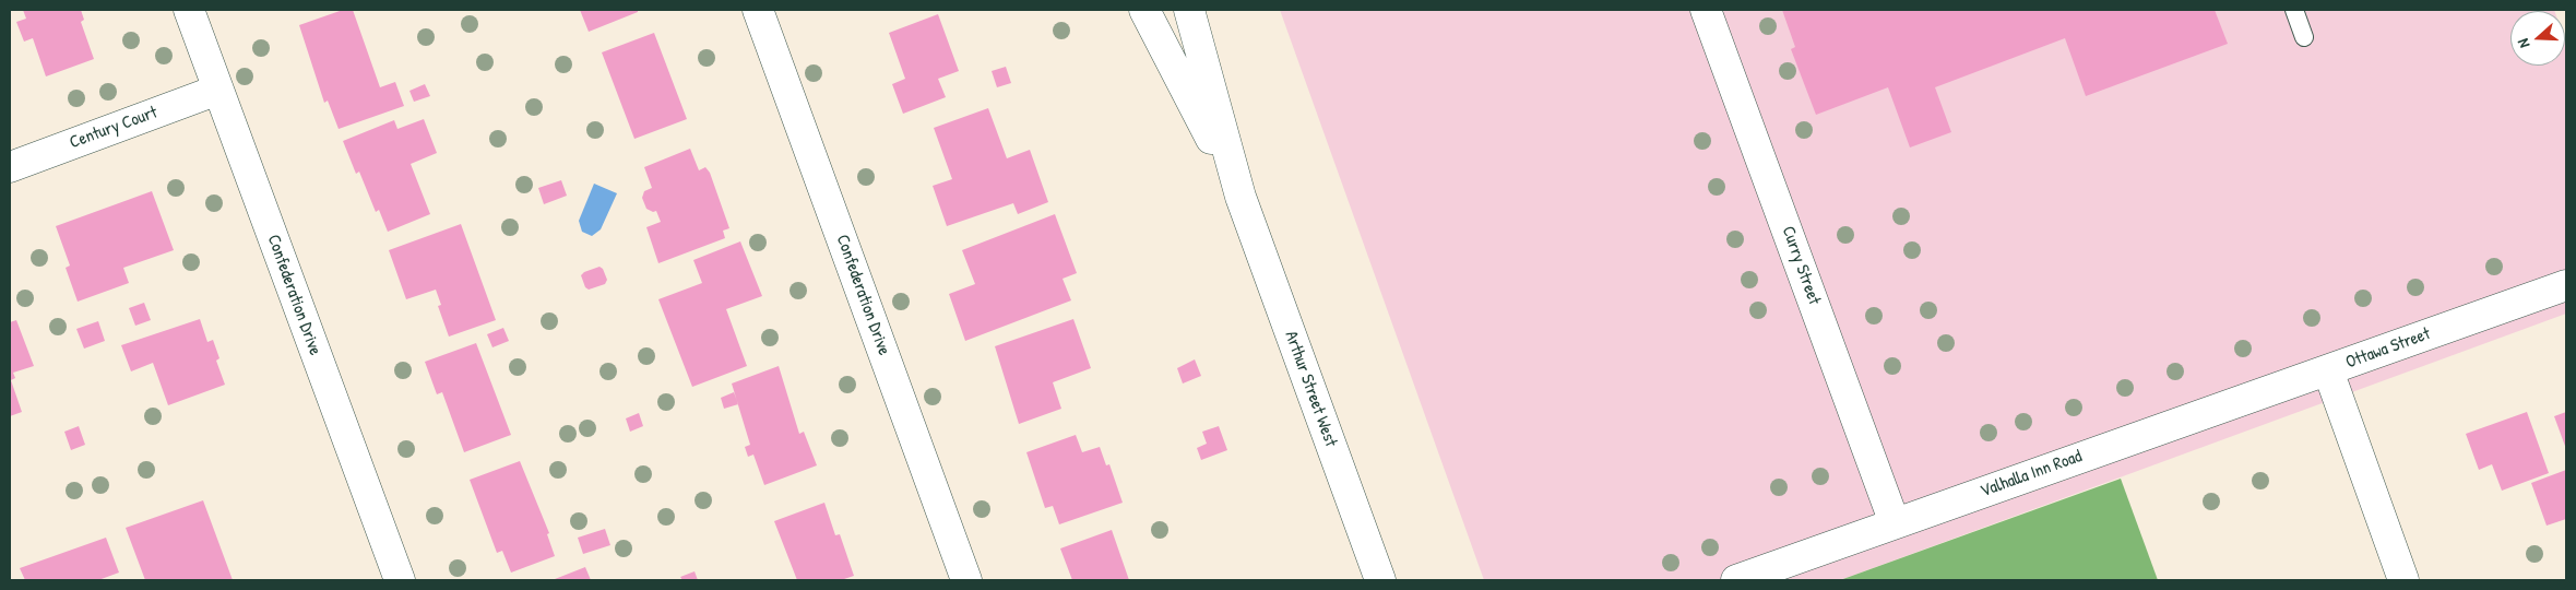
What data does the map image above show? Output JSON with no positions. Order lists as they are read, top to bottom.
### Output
{
  "streets": {
    "street": [
      "Century Court",
      "Curry Street",
      "Confederation Drive",
      "Ottawa Street",
      "Arthur Street West",
      "Valhalla Inn Road"
    ]
  },
  "crossings": [
    ["Century Court", "Confederation Drive"],
    ["Curry Street", "Valhalla Inn Road"],
    ["Ottawa Street", "Valhalla Inn Road"]
  ],
  "north": "left"
}
